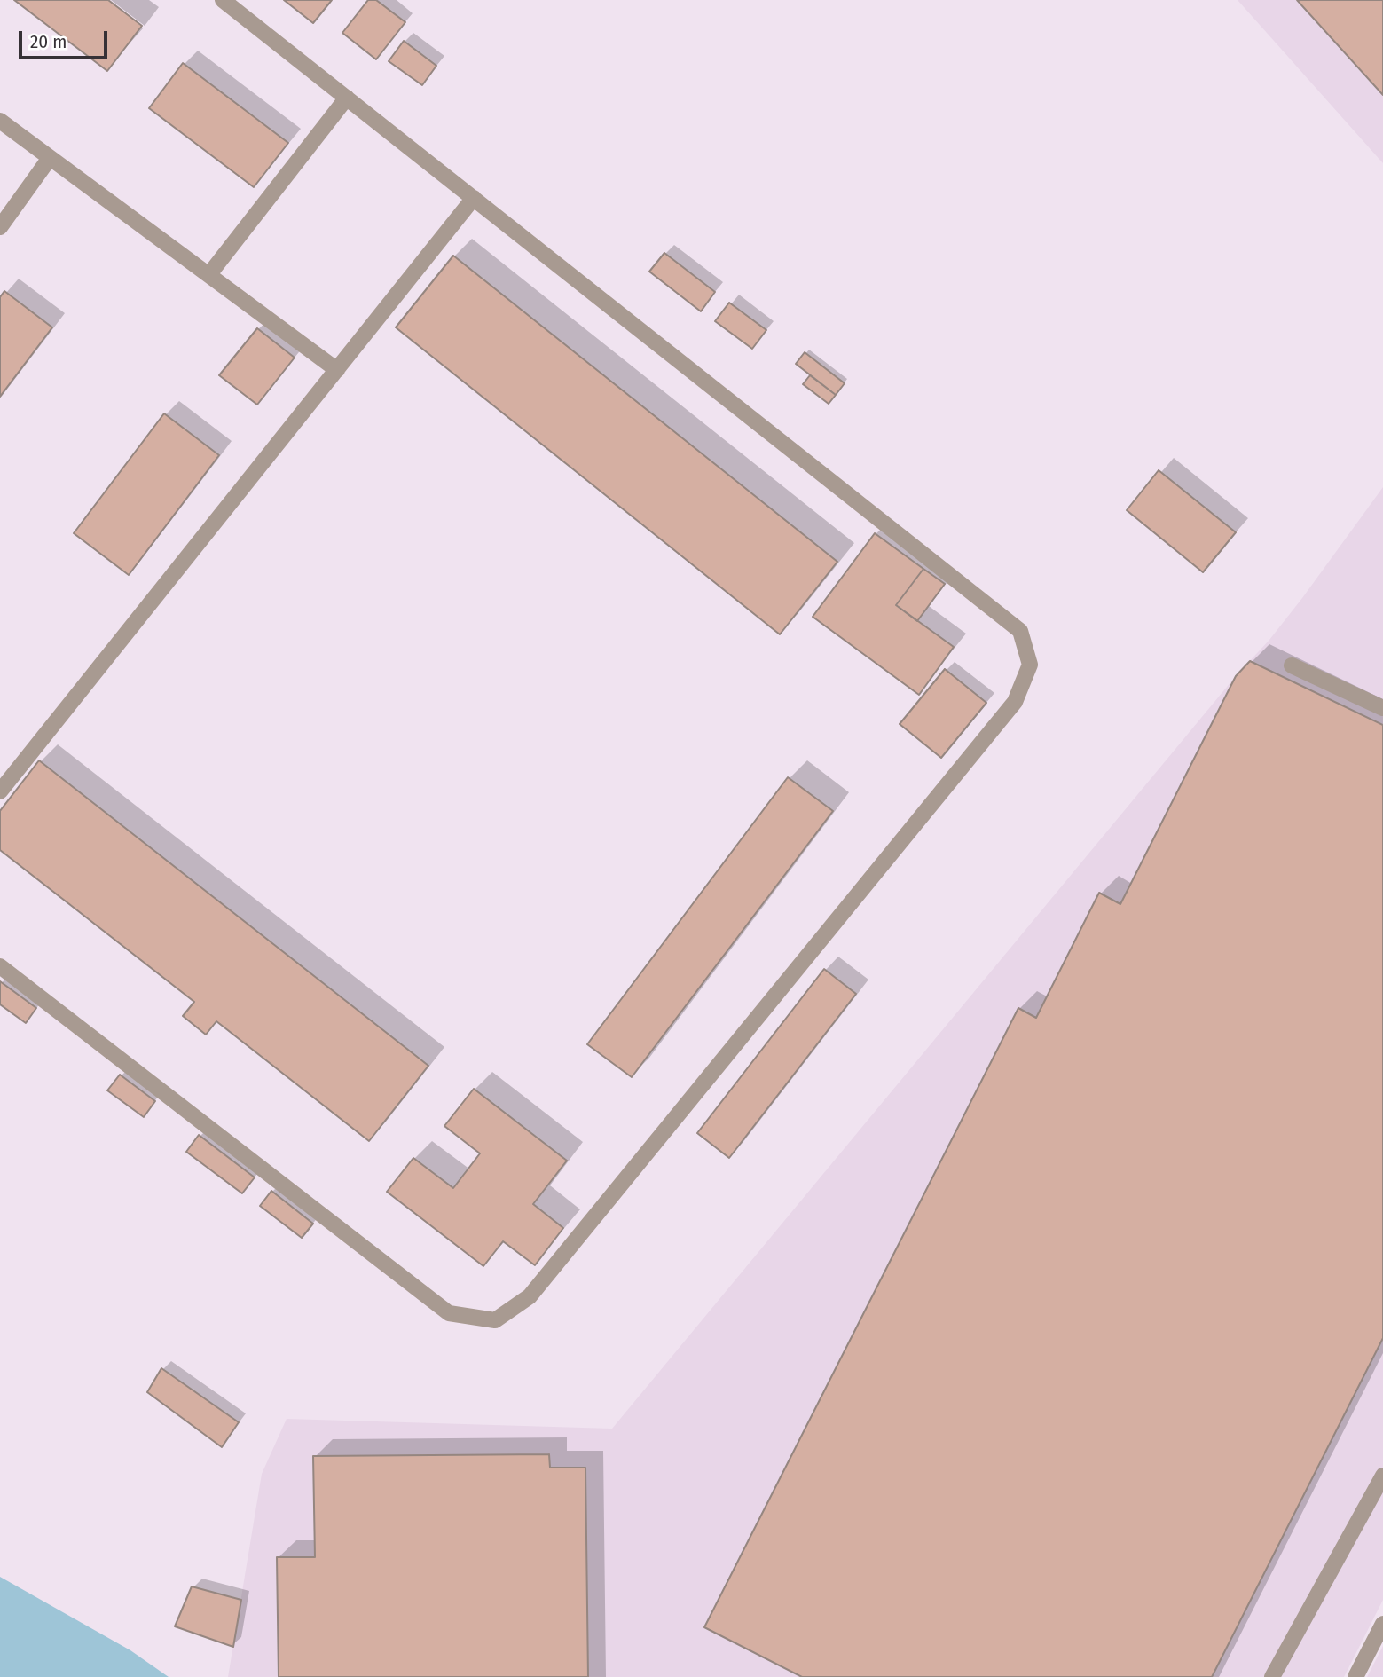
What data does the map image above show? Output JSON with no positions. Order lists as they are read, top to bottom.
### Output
{
  "scale_bar": "20 m"
}
